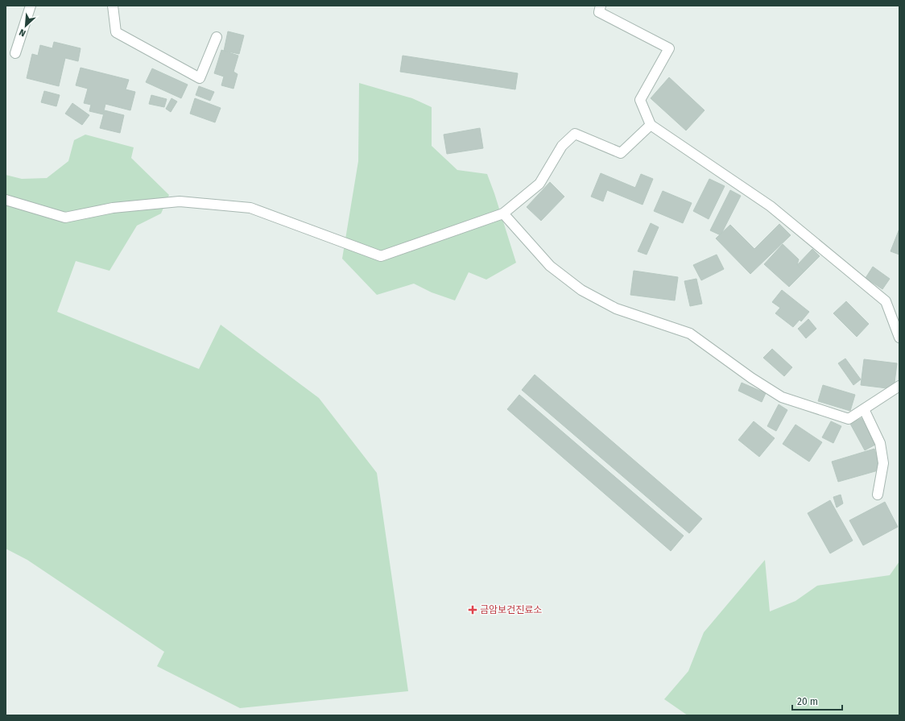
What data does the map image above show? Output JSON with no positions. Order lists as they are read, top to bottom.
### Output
{
  "places": {
    "health": ["금암보건진료소"]
  },
  "scale_bar": "20 m",
  "north": "bottom left"
}
